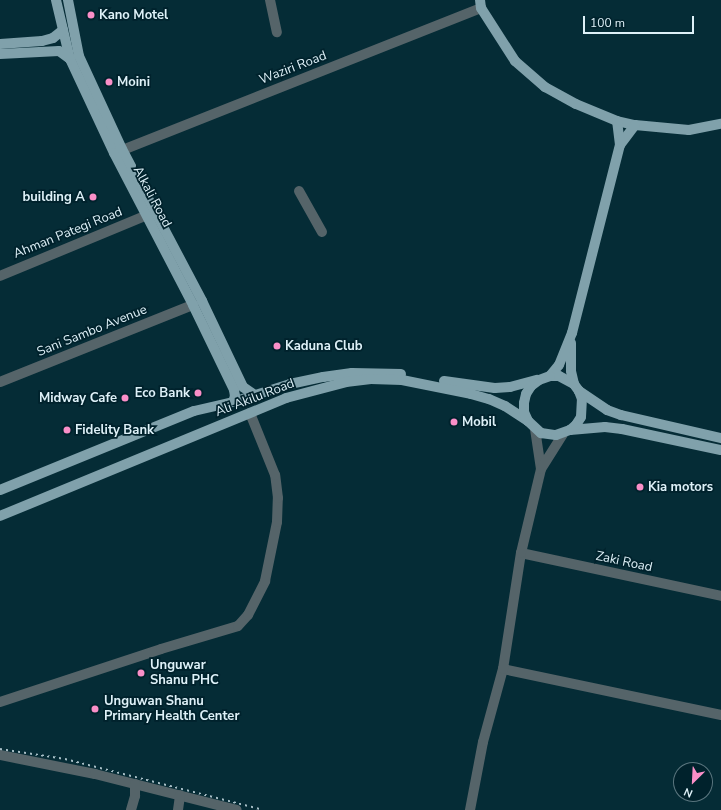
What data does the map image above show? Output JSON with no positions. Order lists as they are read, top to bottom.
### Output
{
  "streets": {
    "main road": ["Alkali Road", "Ali Akilu Road"],
    "street": [
      "Waziri Road",
      "Ahman Pategi Road",
      "Sani Sambo Avenue",
      "Zaki Road"
    ]
  },
  "crossings": [
    ["Waziri Road", "Alkali Road"],
    ["Alkali Road", "Ahman Pategi Road"],
    ["Alkali Road", "Sani Sambo Avenue"],
    ["Alkali Road", "Ali Akilu Road"]
  ],
  "places": [
    "Kano Motel",
    "Moini",
    "building A",
    "Kaduna Club",
    "Eco Bank",
    "Midway Cafe",
    "Mobil",
    "Fidelity Bank",
    "Kia motors",
    "Unguwar Shanu PHC",
    "Unguwan Shanu Primary Health Center"
  ],
  "scale_bar": "100 m",
  "north": "bottom left"
}
